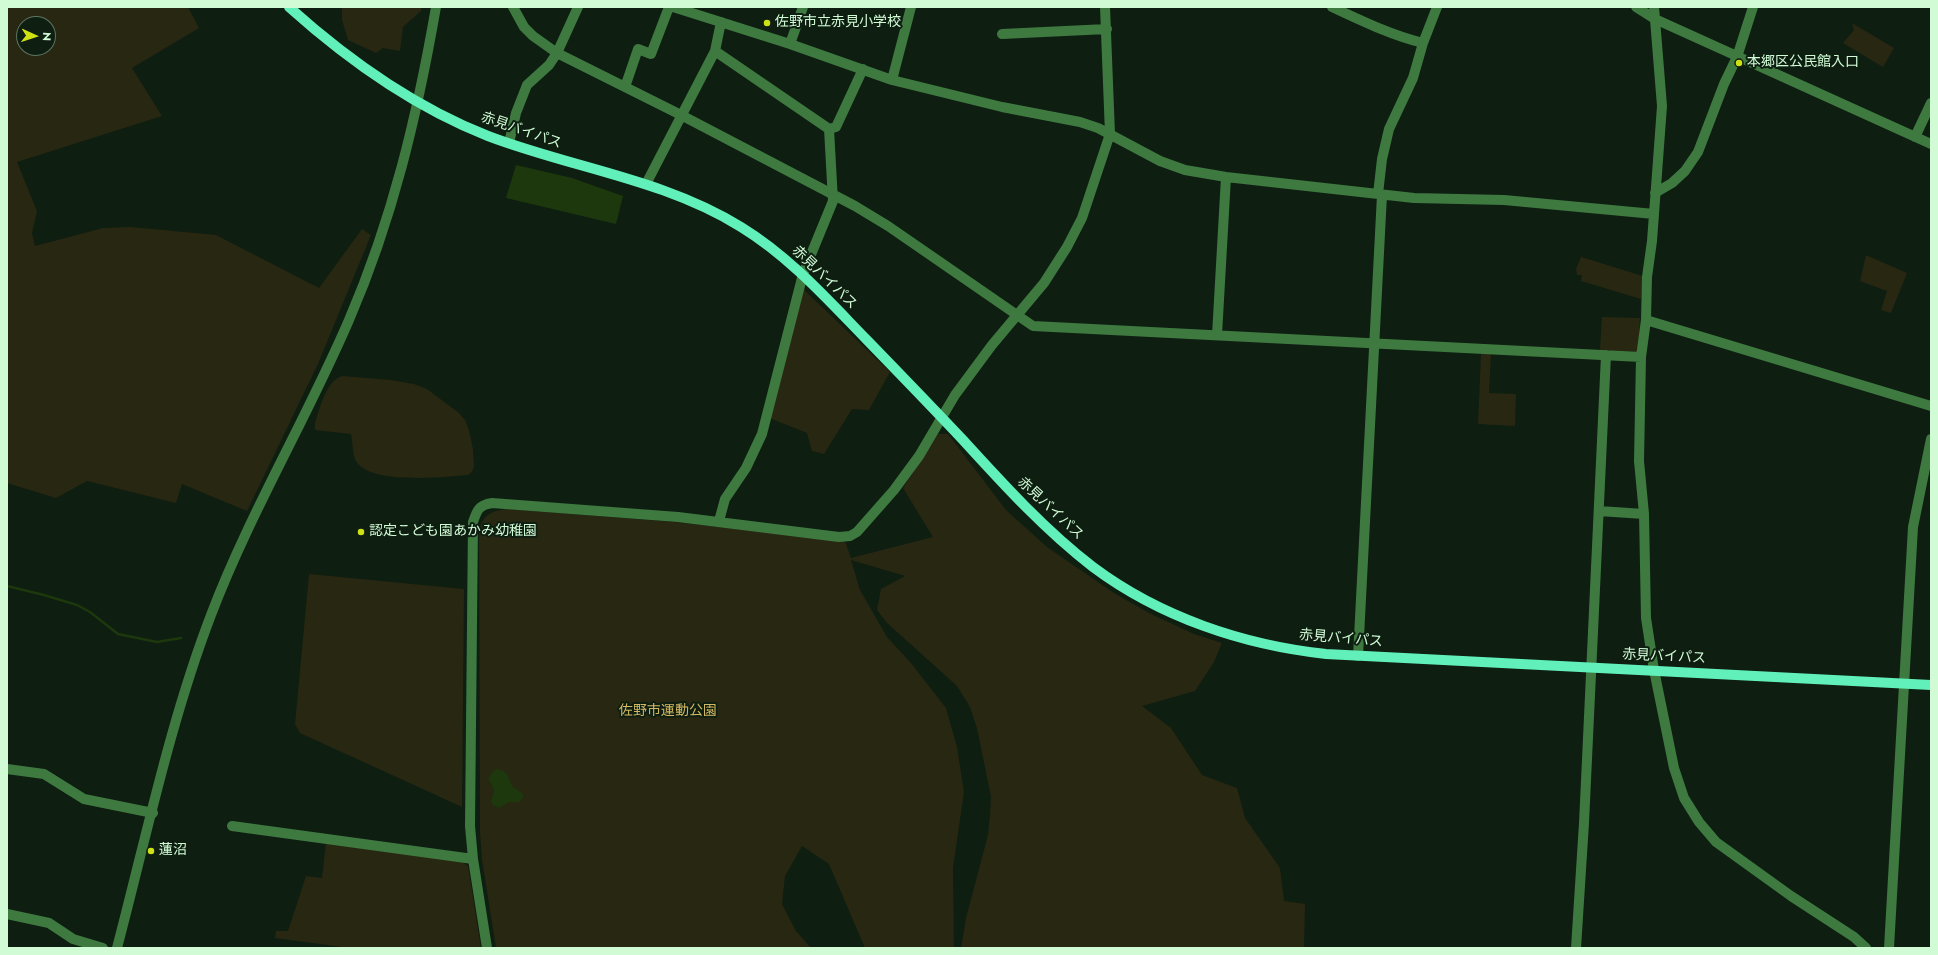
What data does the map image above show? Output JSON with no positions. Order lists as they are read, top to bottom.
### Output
{
  "streets": {
    "main road": ["赤見バイパス"]
  },
  "parks": ["佐野市運動公園"],
  "places": [
    "佐野市立赤見小学校",
    "本郷区公民館入口",
    "認定こども園あかみ幼稚園",
    "蓮沼"
  ],
  "north": "right"
}
